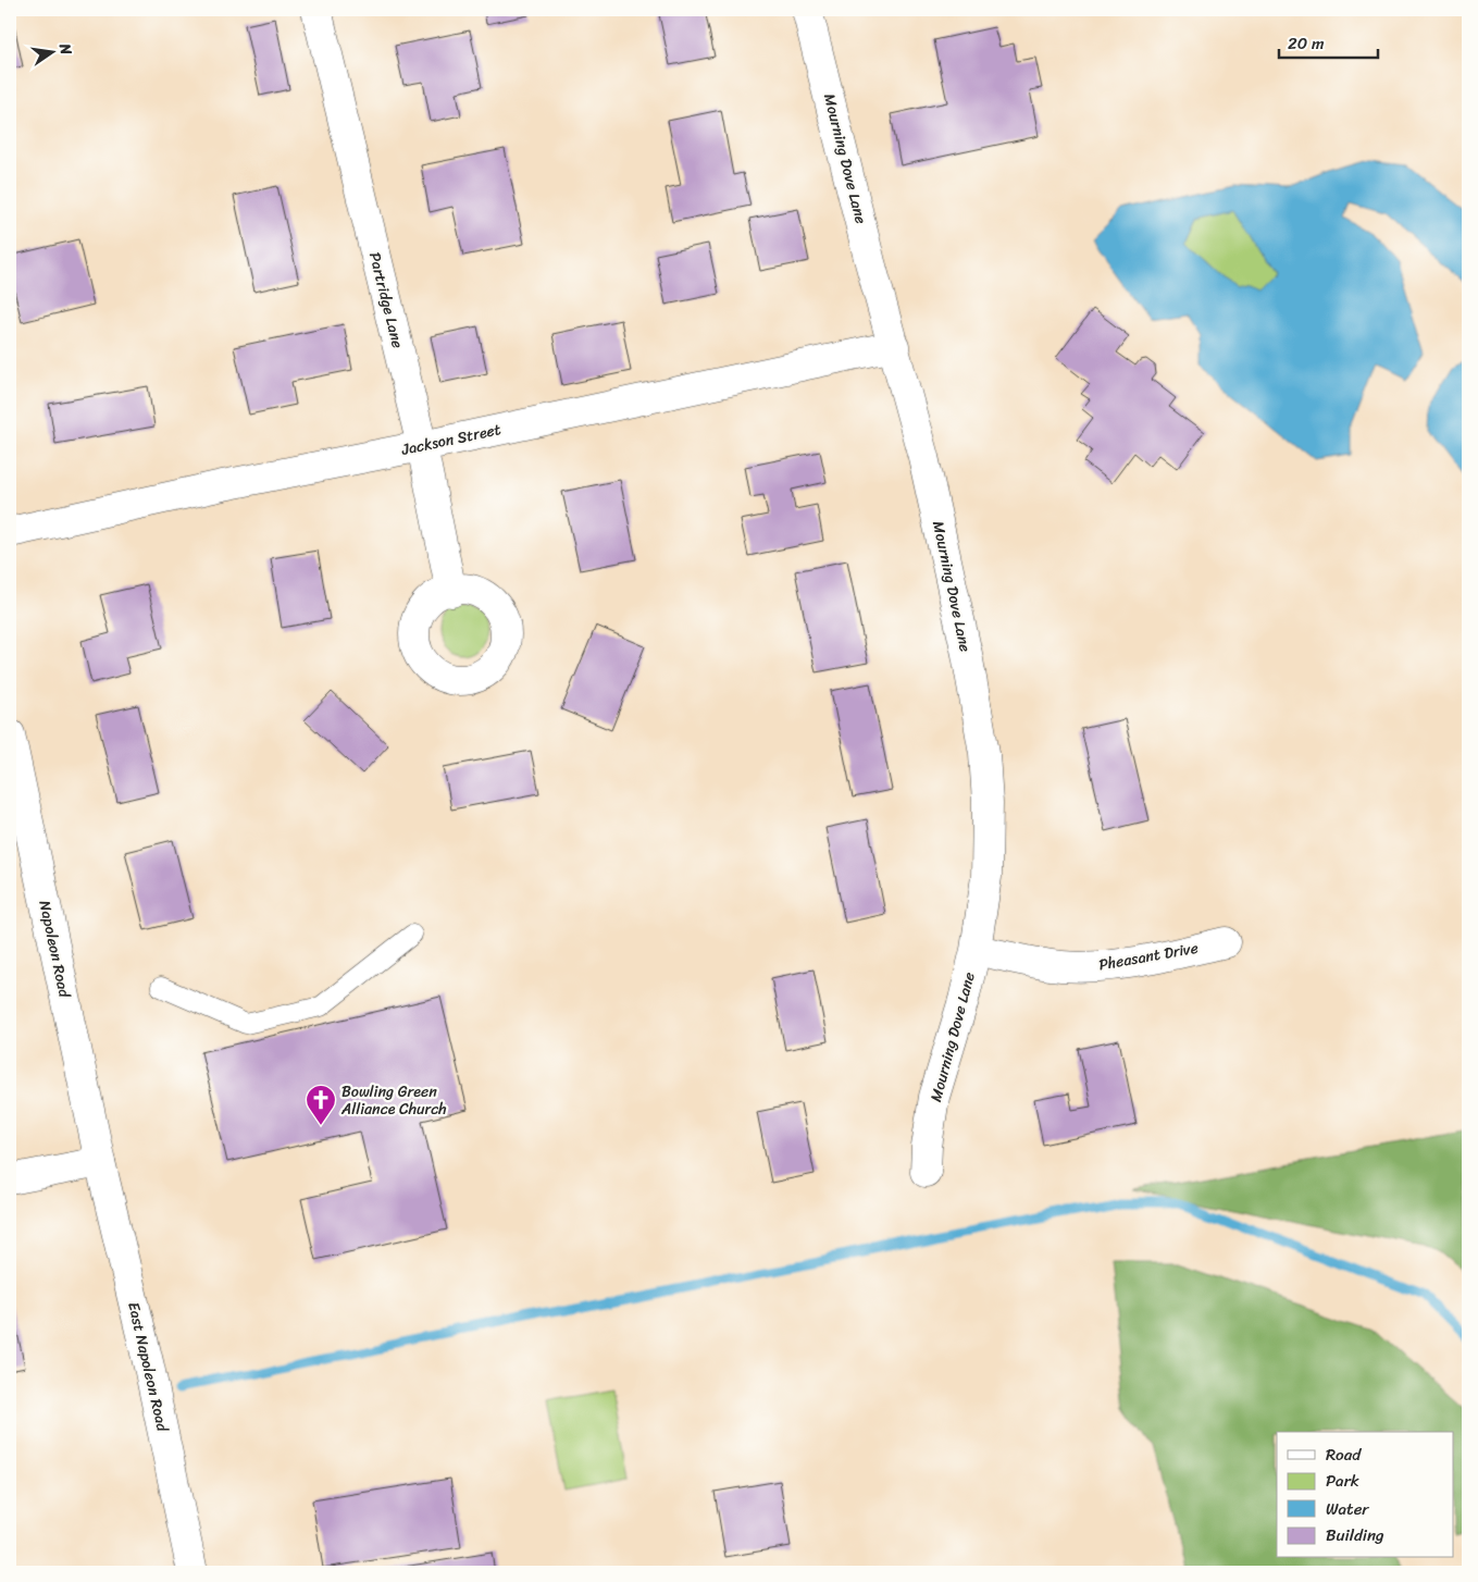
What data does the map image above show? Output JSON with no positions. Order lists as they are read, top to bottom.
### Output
{
  "streets": {
    "street": [
      "Mourning Dove Lane",
      "Partridge Lane",
      "Jackson Street",
      "Napoleon Road",
      "Pheasant Drive",
      "East Napoleon Road"
    ]
  },
  "crossings": [
    ["Mourning Dove Lane", "Jackson Street"],
    ["Mourning Dove Lane", "Pheasant Drive"],
    ["Partridge Lane", "Jackson Street"],
    ["Napoleon Road", "East Napoleon Road"]
  ],
  "places": {
    "church": ["Bowling Green Alliance Church"]
  },
  "legend": [
    "Road",
    "Park",
    "Water",
    "Building"
  ],
  "scale_bar": "20 m",
  "north": "right"
}
